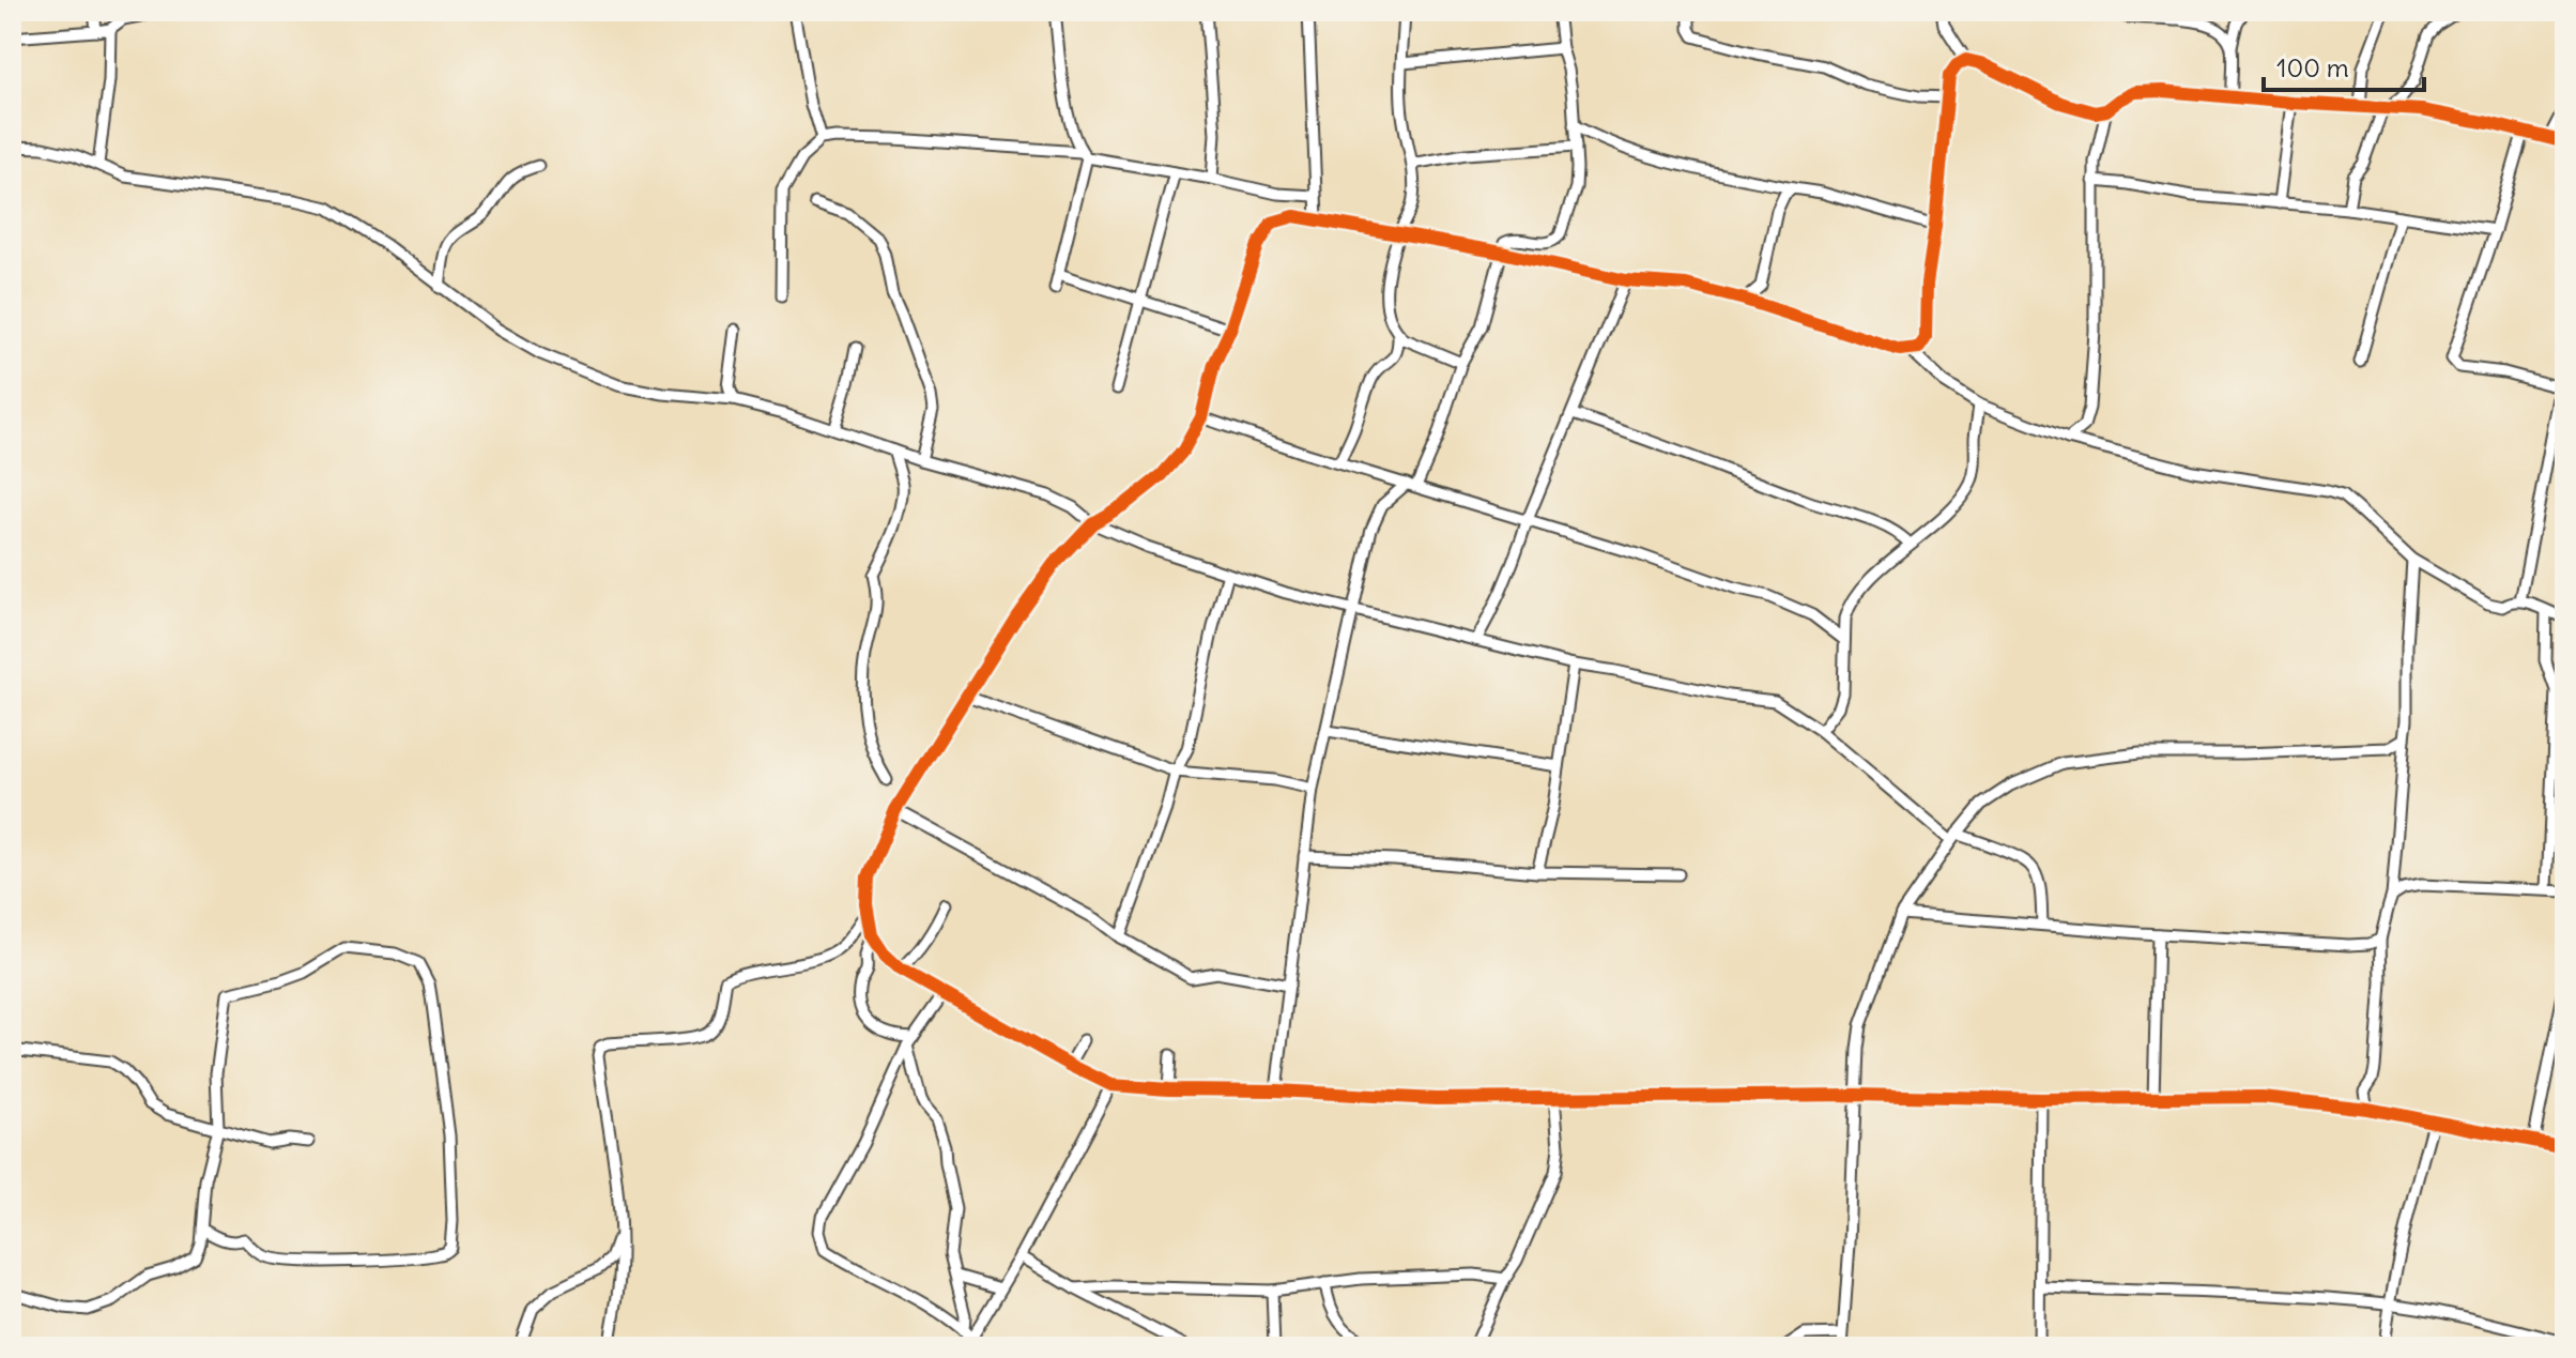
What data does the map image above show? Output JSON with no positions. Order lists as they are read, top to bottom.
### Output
{
  "scale_bar": "100 m"
}
